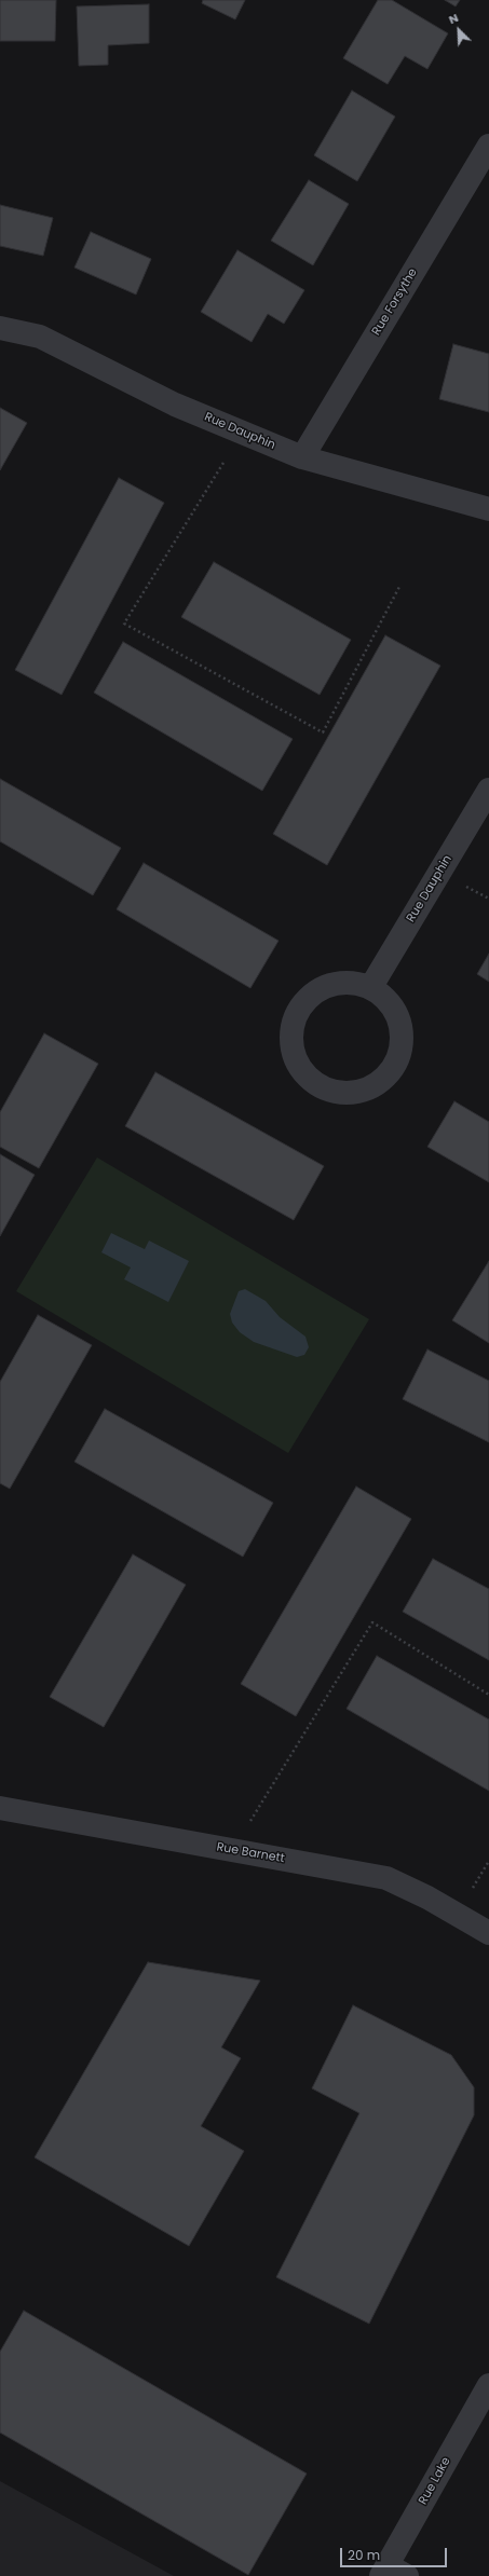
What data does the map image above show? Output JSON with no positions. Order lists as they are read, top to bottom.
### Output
{
  "streets": {
    "street": [
      "Rue Forsythe",
      "Rue Dauphin",
      "Rue Barnett",
      "Rue Lake"
    ]
  },
  "crossings": [
    ["Rue Forsythe", "Rue Dauphin"]
  ],
  "scale_bar": "20 m",
  "north": "top left"
}
